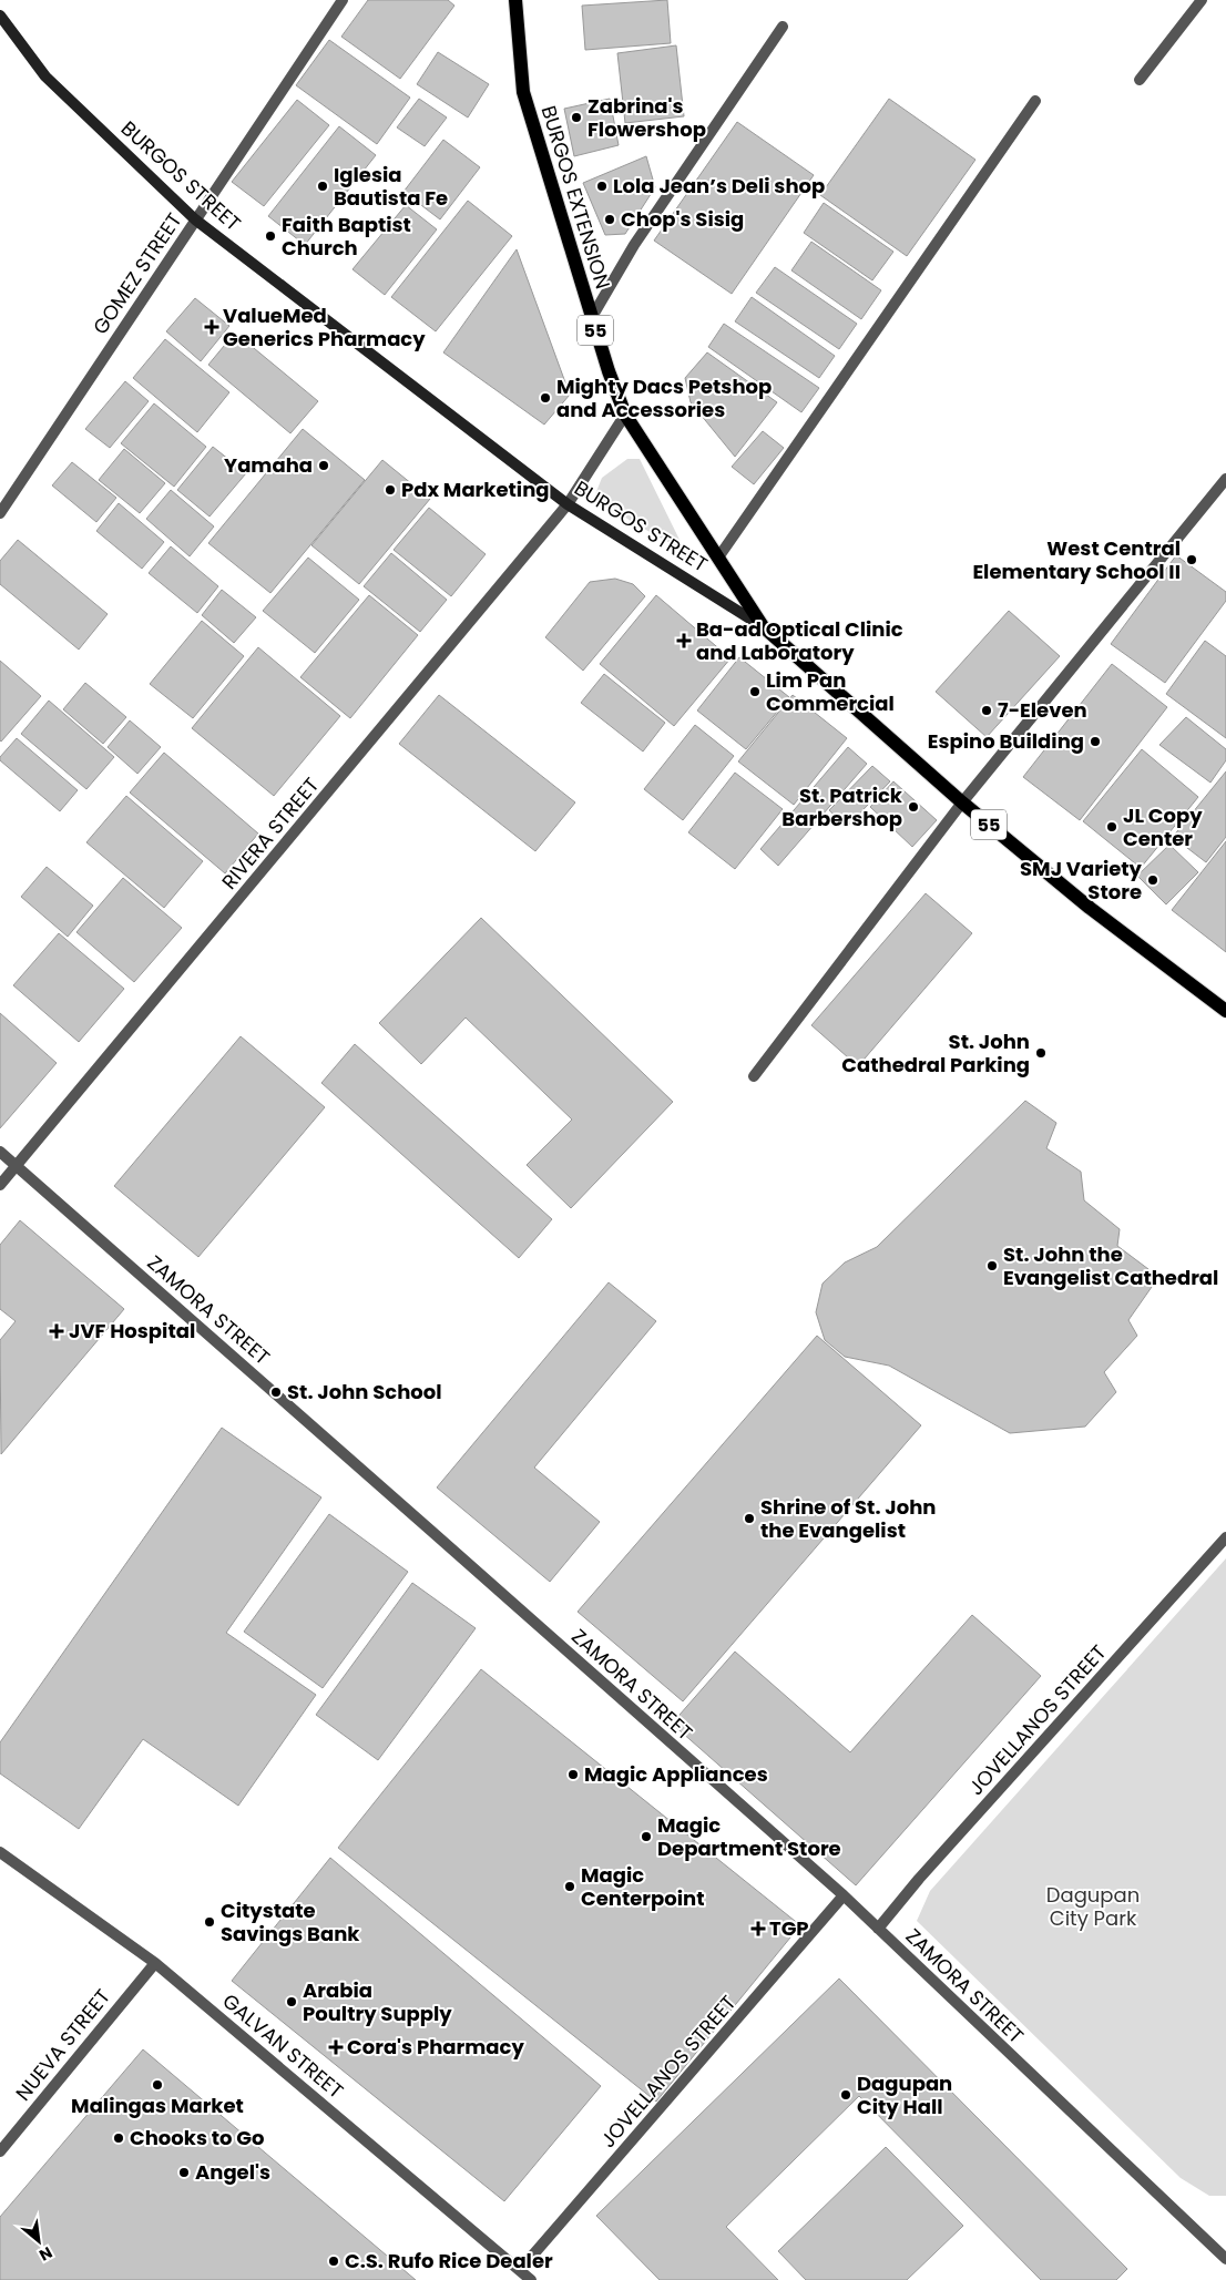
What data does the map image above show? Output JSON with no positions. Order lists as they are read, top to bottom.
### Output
{
  "streets": {
    "main road": ["BURGOS STREET", "BURGOS EXTENSION", "55"],
    "street": [
      "GOMEZ STREET",
      "RIVERA STREET",
      "ZAMORA STREET",
      "JOVELLANOS STREET",
      "NUEVA STREET",
      "GALVAN STREET"
    ]
  },
  "crossings": [
    ["BURGOS STREET", "BURGOS EXTENSION"],
    ["BURGOS STREET", "GOMEZ STREET"],
    ["BURGOS STREET", "RIVERA STREET"],
    ["BURGOS EXTENSION", "RIVERA STREET"],
    ["RIVERA STREET", "ZAMORA STREET"],
    ["ZAMORA STREET", "JOVELLANOS STREET"],
    ["JOVELLANOS STREET", "GALVAN STREET"],
    ["NUEVA STREET", "GALVAN STREET"]
  ],
  "parks": ["Dagupan City Park"],
  "places": {
    "other": [
      "Zabrina's Flowershop",
      "Iglesia Bautista Fe",
      "Lola Jean’s Deli shop",
      "Chop's Sisig",
      "Faith Baptist Church",
      "Mighty Dacs Petshop and Accessories",
      "Yamaha",
      "Pdx Marketing",
      "West Central Elementary School II",
      "Lim Pan Commercial",
      "7-Eleven",
      "Espino Building",
      "St. Patrick Barbershop",
      "JL Copy Center",
      "SMJ Variety Store",
      "St. John Cathedral Parking",
      "St. John the Evangelist Cathedral",
      "St. John School",
      "Shrine of St. John the Evangelist",
      "Magic Appliances",
      "Magic Department Store",
      "Magic Centerpoint",
      "Citystate Savings Bank",
      "Arabia Poultry Supply",
      "Malingas Market",
      "Dagupan City Hall",
      "Chooks to Go",
      "Angel's",
      "C.S. Rufo Rice Dealer"
    ],
    "health": [
      "ValueMed Generics Pharmacy",
      "Ba-ad Optical Clinic and Laboratory",
      "JVF Hospital",
      "TGP",
      "Cora's Pharmacy"
    ]
  },
  "north": "bottom right"
}
